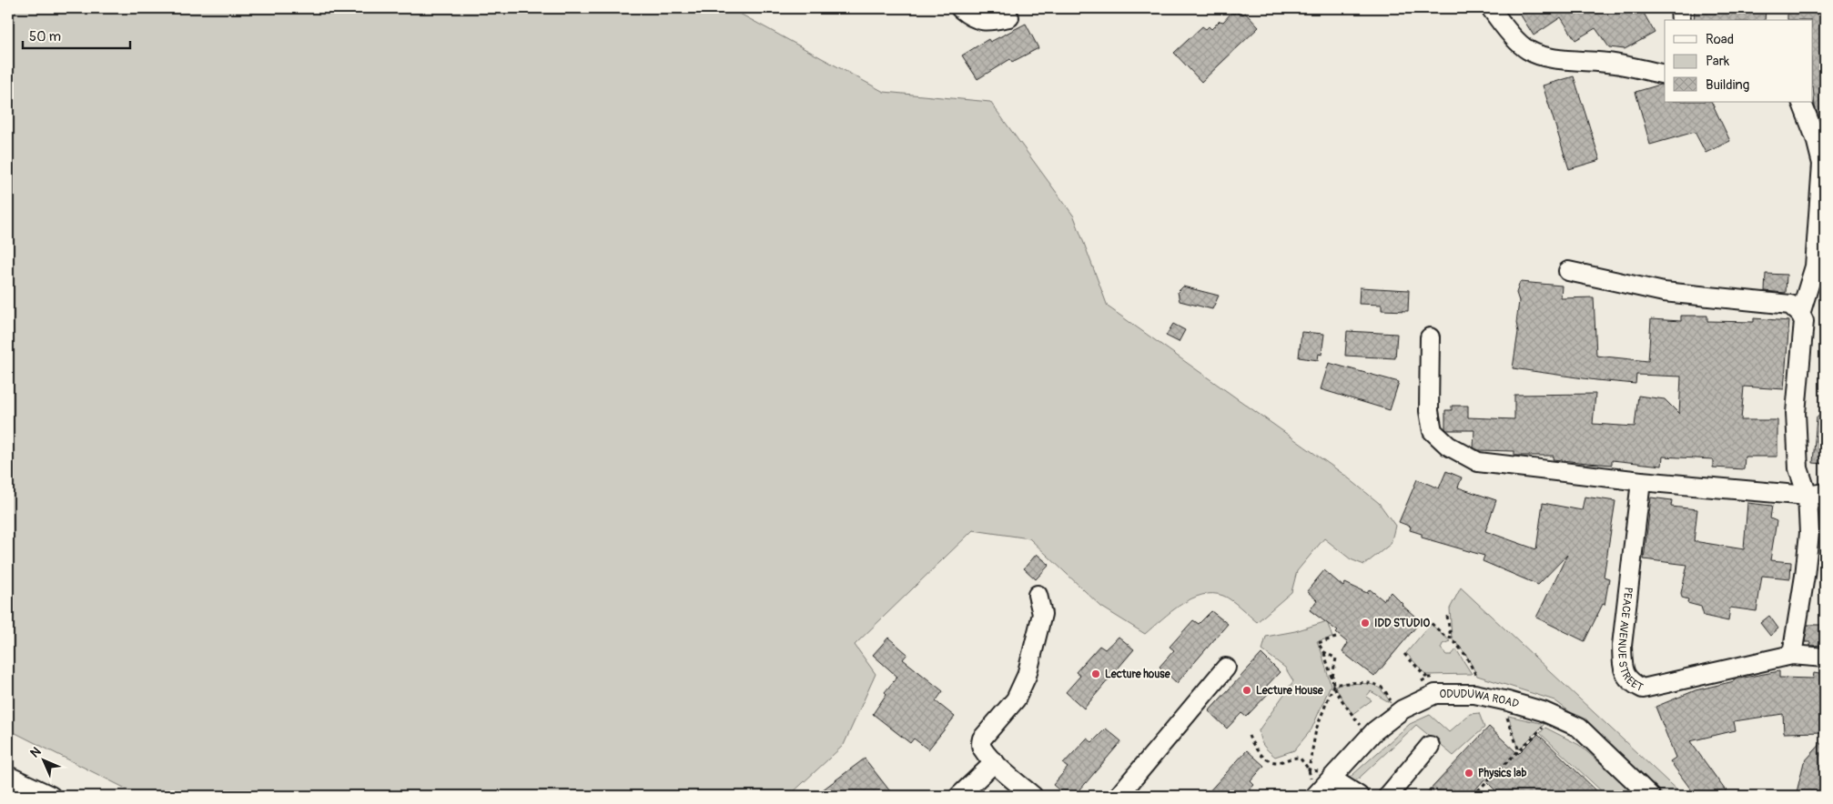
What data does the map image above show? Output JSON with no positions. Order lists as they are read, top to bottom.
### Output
{
  "streets": {
    "street": ["PEACE AVENUE STREET", "ODUDUWA ROAD"]
  },
  "places": [
    "IDD STUDIO",
    "Lecture house",
    "Lecture House",
    "Physics lab"
  ],
  "legend": ["Road", "Park", "Building"],
  "scale_bar": "50 m",
  "north": "top left"
}
